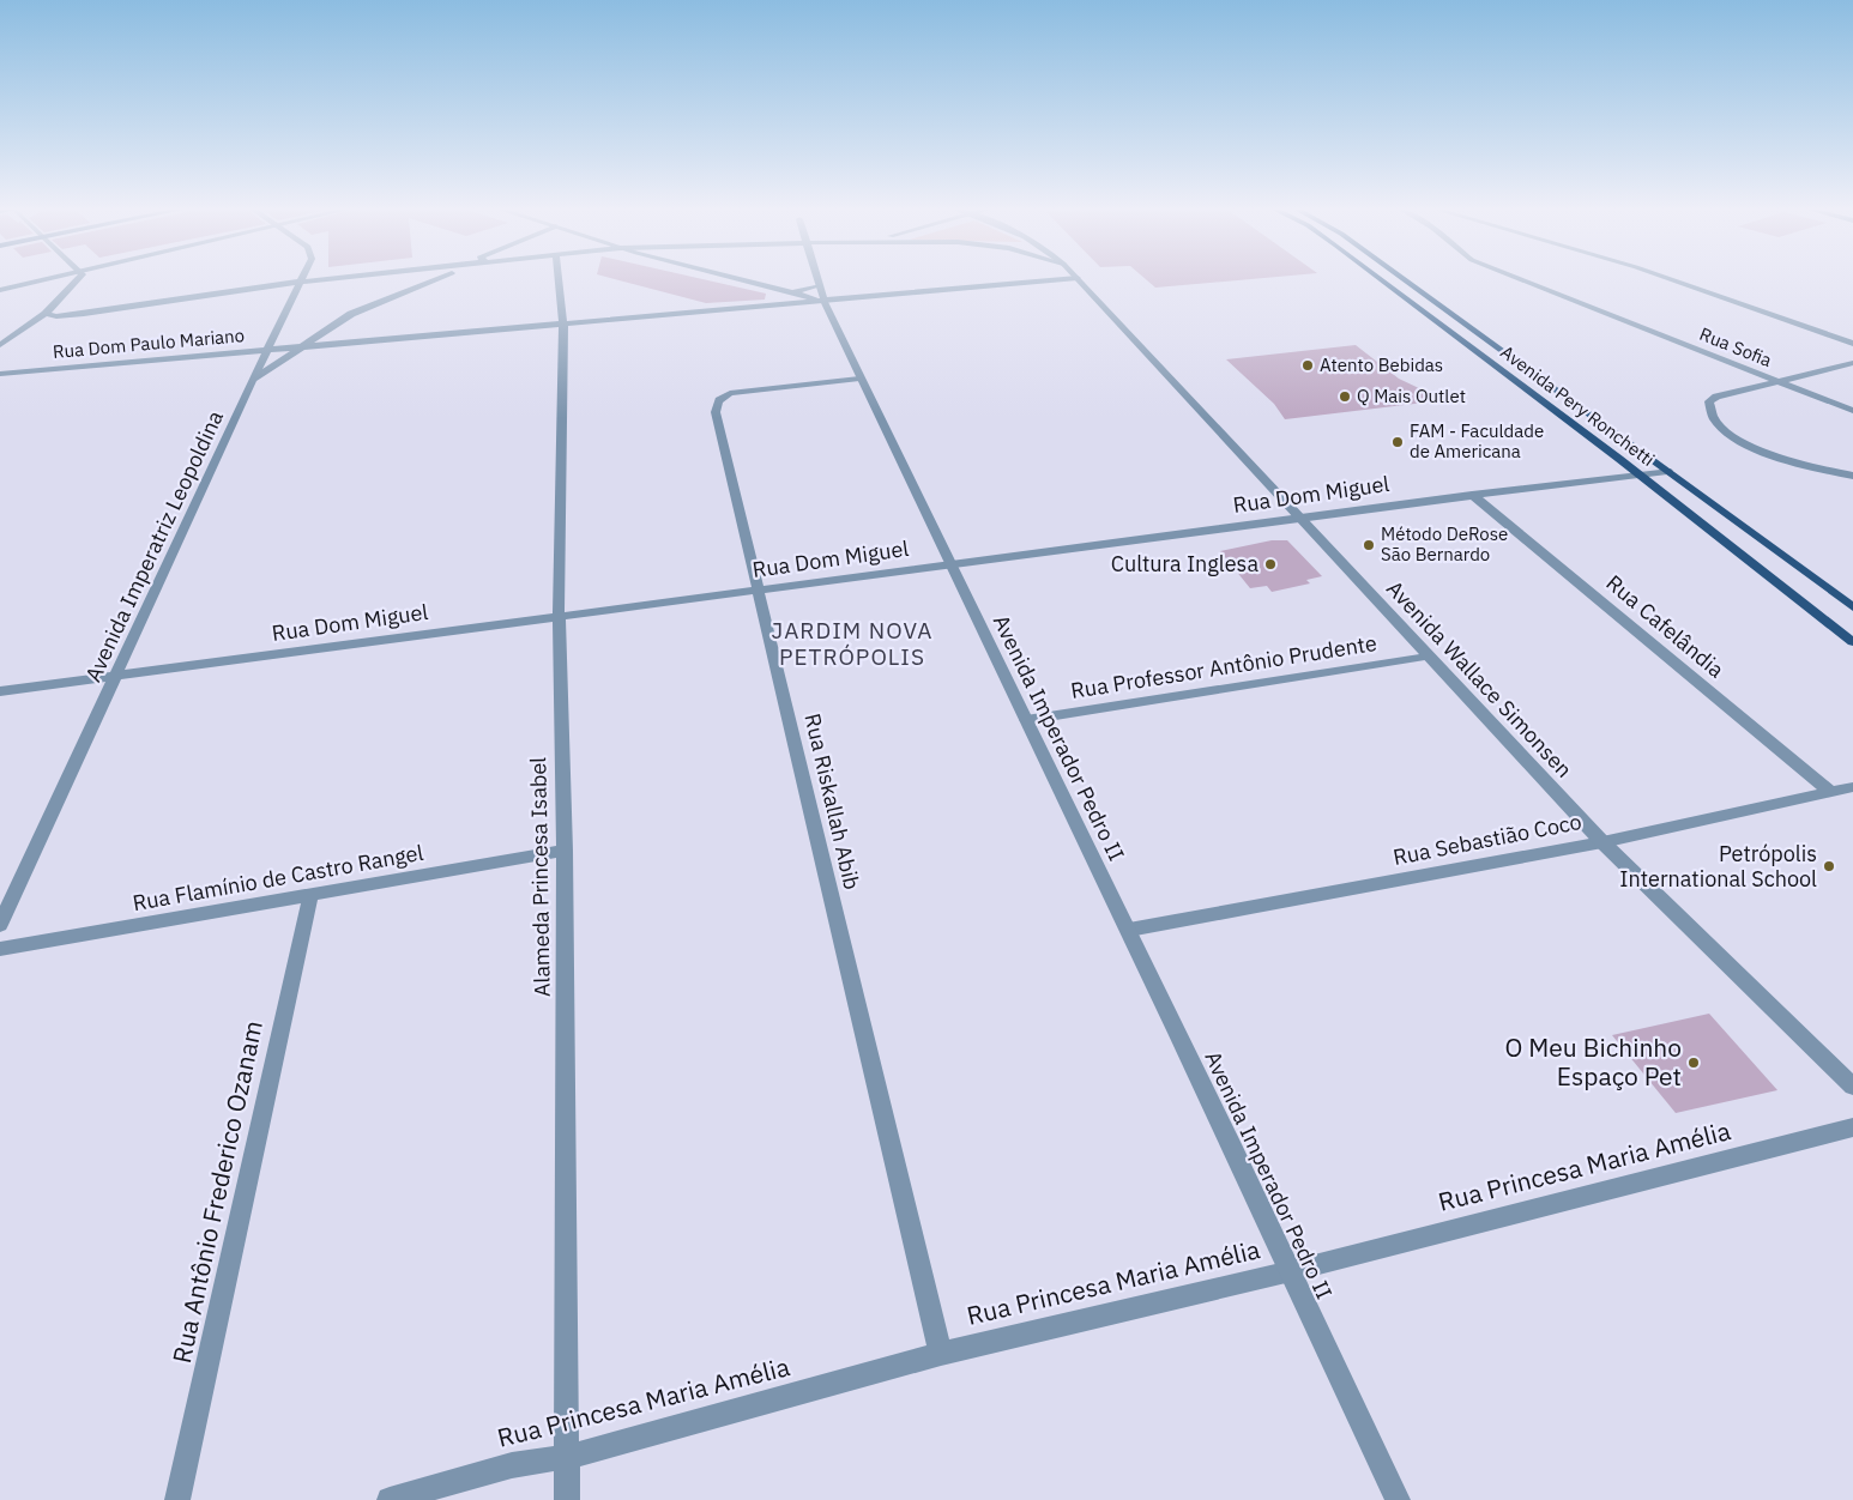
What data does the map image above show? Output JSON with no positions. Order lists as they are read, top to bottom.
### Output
{
  "streets": {
    "main road": ["Avenida Pery Ronchetti"],
    "street": [
      "Rua Dom Paulo Mariano",
      "Rua Sofia",
      "Rua Dom Miguel",
      "Avenida Imperatriz Leopoldina",
      "Rua Cafelândia",
      "Rua Professor Antônio Prudente",
      "Avenida Wallace Simonsen",
      "Avenida Imperador Pedro II",
      "Rua Riskallah Abib",
      "Rua Sebastião Coco",
      "Alameda Princesa Isabel",
      "Rua Flamínio de Castro Rangel",
      "Rua Princesa Maria Amélia",
      "Rua Antônio Frederico Ozanam"
    ]
  },
  "crossings": [
    ["Rua Dom Paulo Mariano", "Avenida Imperatriz Leopoldina"],
    ["Rua Dom Paulo Mariano", "Avenida Imperador Pedro II"],
    ["Rua Dom Paulo Mariano", "Alameda Princesa Isabel"],
    ["Avenida Pery Ronchetti", "Rua Dom Miguel"],
    ["Rua Dom Miguel", "Avenida Imperatriz Leopoldina"],
    ["Rua Dom Miguel", "Rua Cafelândia"],
    ["Rua Dom Miguel", "Avenida Wallace Simonsen"],
    ["Rua Dom Miguel", "Avenida Imperador Pedro II"],
    ["Rua Dom Miguel", "Rua Riskallah Abib"],
    ["Rua Dom Miguel", "Alameda Princesa Isabel"],
    ["Rua Cafelândia", "Rua Sebastião Coco"],
    ["Rua Professor Antônio Prudente", "Avenida Wallace Simonsen"],
    ["Rua Professor Antônio Prudente", "Avenida Imperador Pedro II"],
    ["Avenida Wallace Simonsen", "Rua Sebastião Coco"],
    ["Avenida Imperador Pedro II", "Rua Riskallah Abib"],
    ["Avenida Imperador Pedro II", "Rua Sebastião Coco"],
    ["Avenida Imperador Pedro II", "Rua Princesa Maria Amélia"],
    ["Rua Riskallah Abib", "Rua Princesa Maria Amélia"],
    ["Alameda Princesa Isabel", "Rua Flamínio de Castro Rangel"],
    ["Alameda Princesa Isabel", "Rua Princesa Maria Amélia"],
    ["Rua Flamínio de Castro Rangel", "Rua Antônio Frederico Ozanam"]
  ],
  "districts": ["JARDIM NOVA PETRÓPOLIS"],
  "places": [
    "Atento Bebidas",
    "Q Mais Outlet",
    "FAM - Faculdade de Americana",
    "Método DeRose São Bernardo",
    "Cultura Inglesa",
    "Petrópolis International School",
    "O Meu Bichinho Espaço Pet"
  ]
}
